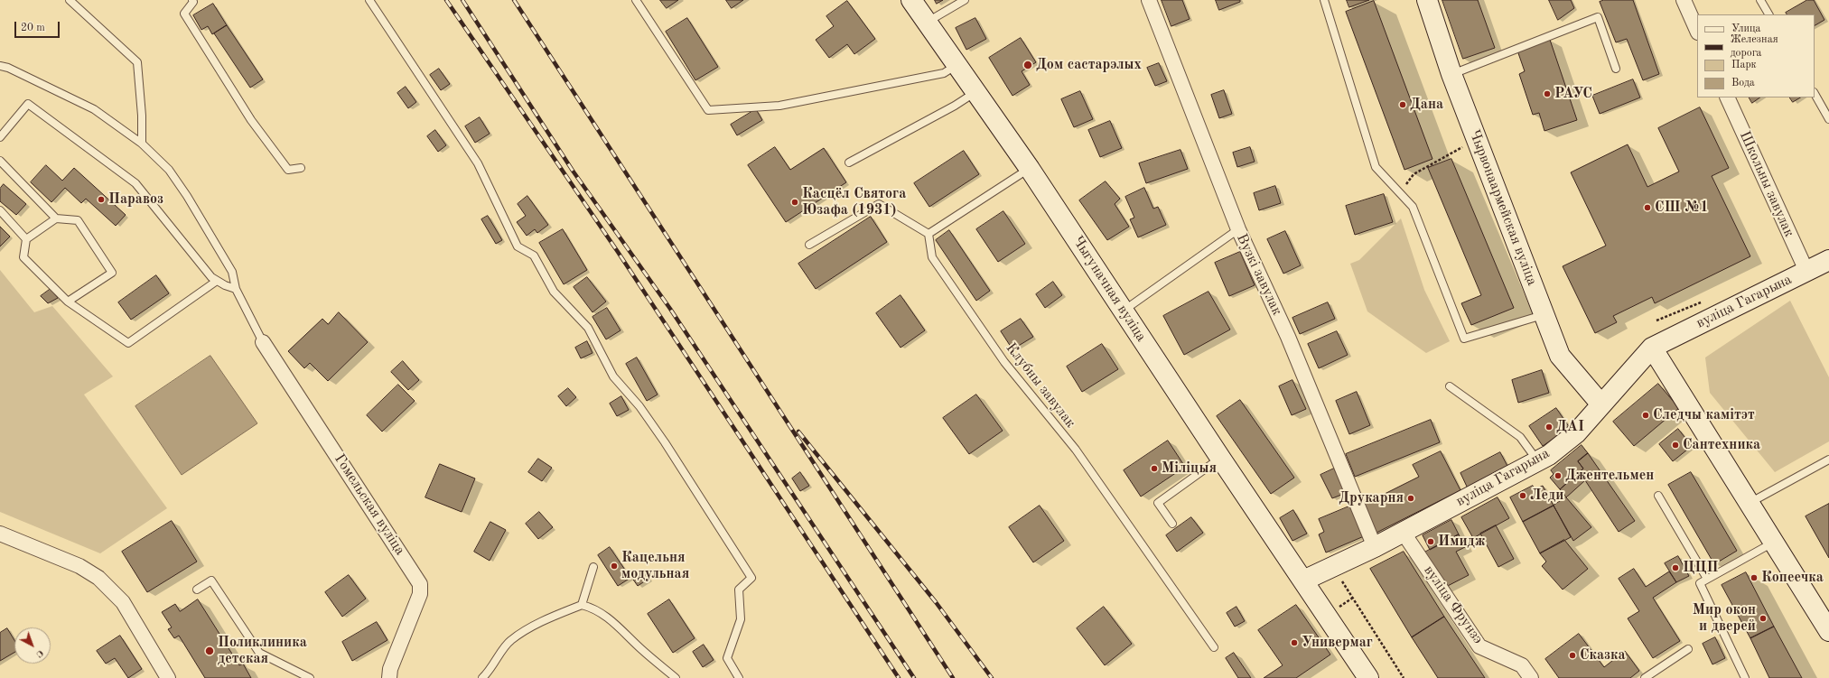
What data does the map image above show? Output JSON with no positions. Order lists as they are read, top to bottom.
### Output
{
  "streets": {
    "street": [
      "Школьны завулак",
      "Чырвонаармейская вуліца",
      "Вузкі завулак",
      "Чыгуначная вуліца",
      "вуліца Гагарына",
      "Гомельская вуліца",
      "вуліца Фрунзэ"
    ],
    "lane": ["Клубны завулак"]
  },
  "crossings": [
    ["Школьны завулак", "вуліца Гагарына"],
    ["Чырвонаармейская вуліца", "вуліца Гагарына"],
    ["Вузкі завулак", "вуліца Гагарына"],
    ["Чыгуначная вуліца", "вуліца Гагарына"],
    ["вуліца Гагарына", "вуліца Фрунзэ"]
  ],
  "places": [
    "Дом састарэлых",
    "РАУС",
    "Дана",
    "Паравоз",
    "Касцёл Святога Юзафа (1931)",
    "СШ №1",
    "Следчы камітэт",
    "ДАІ",
    "Сантехника",
    "Міліцыя",
    "Джентельмен",
    "Леди",
    "Друкарня",
    "Имидж",
    "Кацельня модульная",
    "ЦЦП",
    "Копеечка",
    "Мир окон и дверей",
    "Универмаг",
    "Поликлиника детская",
    "Сказка"
  ],
  "legend": [
    "Улица",
    "Железная дорога",
    "Парк",
    "Вода"
  ],
  "scale_bar": "20 m",
  "north": "bottom right"
}
